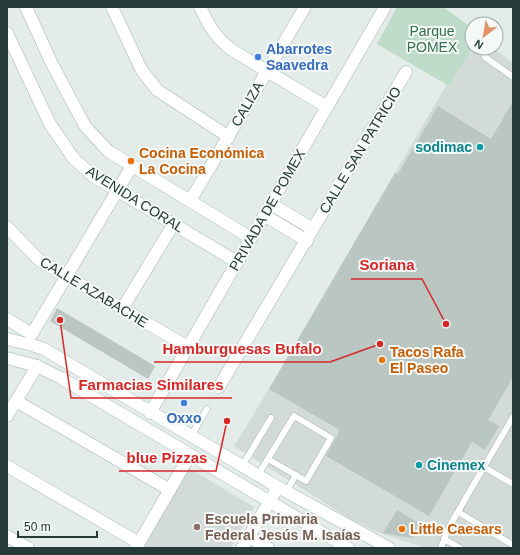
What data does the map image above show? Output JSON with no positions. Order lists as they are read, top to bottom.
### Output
{
  "streets": {
    "street": [
      "CALIZA",
      "CALLE SAN PATRICIO",
      "AVENIDA CORAL",
      "PRIVADA DE POMEX",
      "CALLE AZABACHE"
    ]
  },
  "crossings": [
    ["CALIZA", "AVENIDA CORAL"],
    ["CALLE SAN PATRICIO", "PRIVADA DE POMEX"],
    ["AVENIDA CORAL", "PRIVADA DE POMEX"],
    ["PRIVADA DE POMEX", "CALLE AZABACHE"]
  ],
  "parks": ["Parque POMEX"],
  "places": [
    "Abarrotes Saavedra",
    "sodimac",
    "Cocina Económica La Cocina",
    "Farmacias Similares",
    "Soriana",
    "Hamburguesas Bufalo",
    "Tacos Rafa El Paseo",
    "Oxxo",
    "blue Pizzas",
    "Cinemex",
    "Escuela Primaria Federal Jesús M. Isaías",
    "Little Caesars"
  ],
  "scale_bar": "50 m",
  "north": "bottom left"
}
